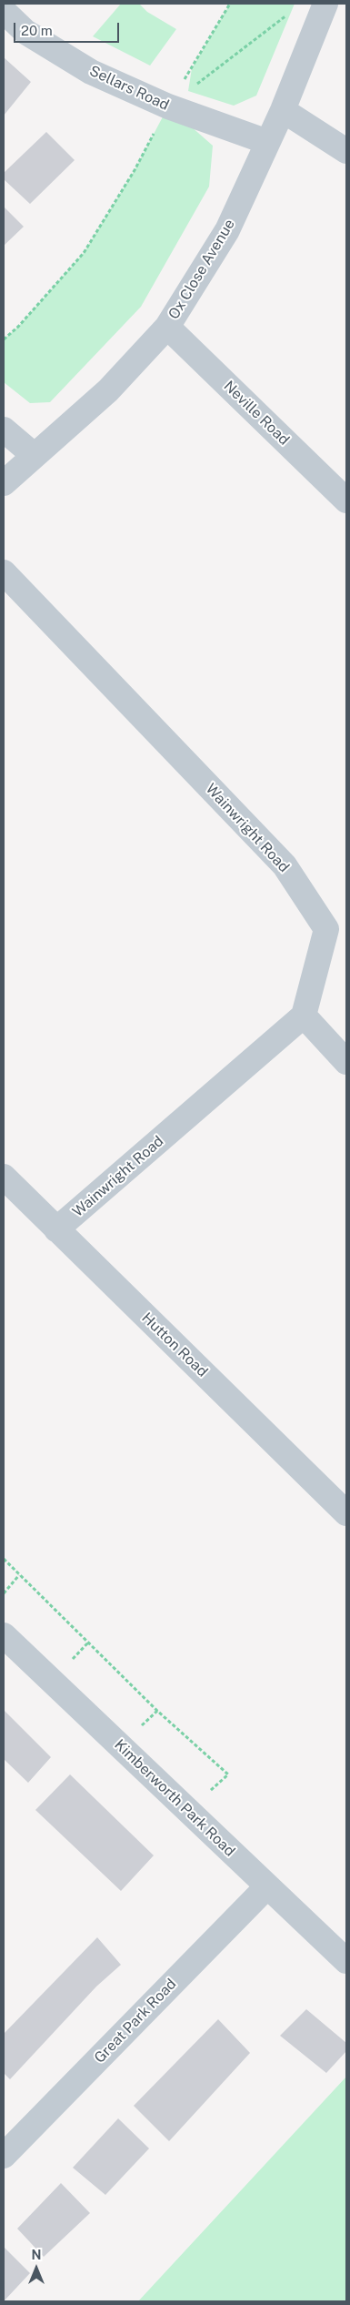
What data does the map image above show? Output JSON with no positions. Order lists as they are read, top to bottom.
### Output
{
  "streets": {
    "street": [
      "Sellars Road",
      "Ox Close Avenue",
      "Neville Road",
      "Wainwright Road",
      "Hutton Road",
      "Kimberworth Park Road",
      "Great Park Road"
    ]
  },
  "crossings": [
    ["Sellars Road", "Ox Close Avenue"],
    ["Ox Close Avenue", "Neville Road"],
    ["Wainwright Road", "Hutton Road"],
    ["Kimberworth Park Road", "Great Park Road"]
  ],
  "scale_bar": "20 m",
  "north": "top"
}
